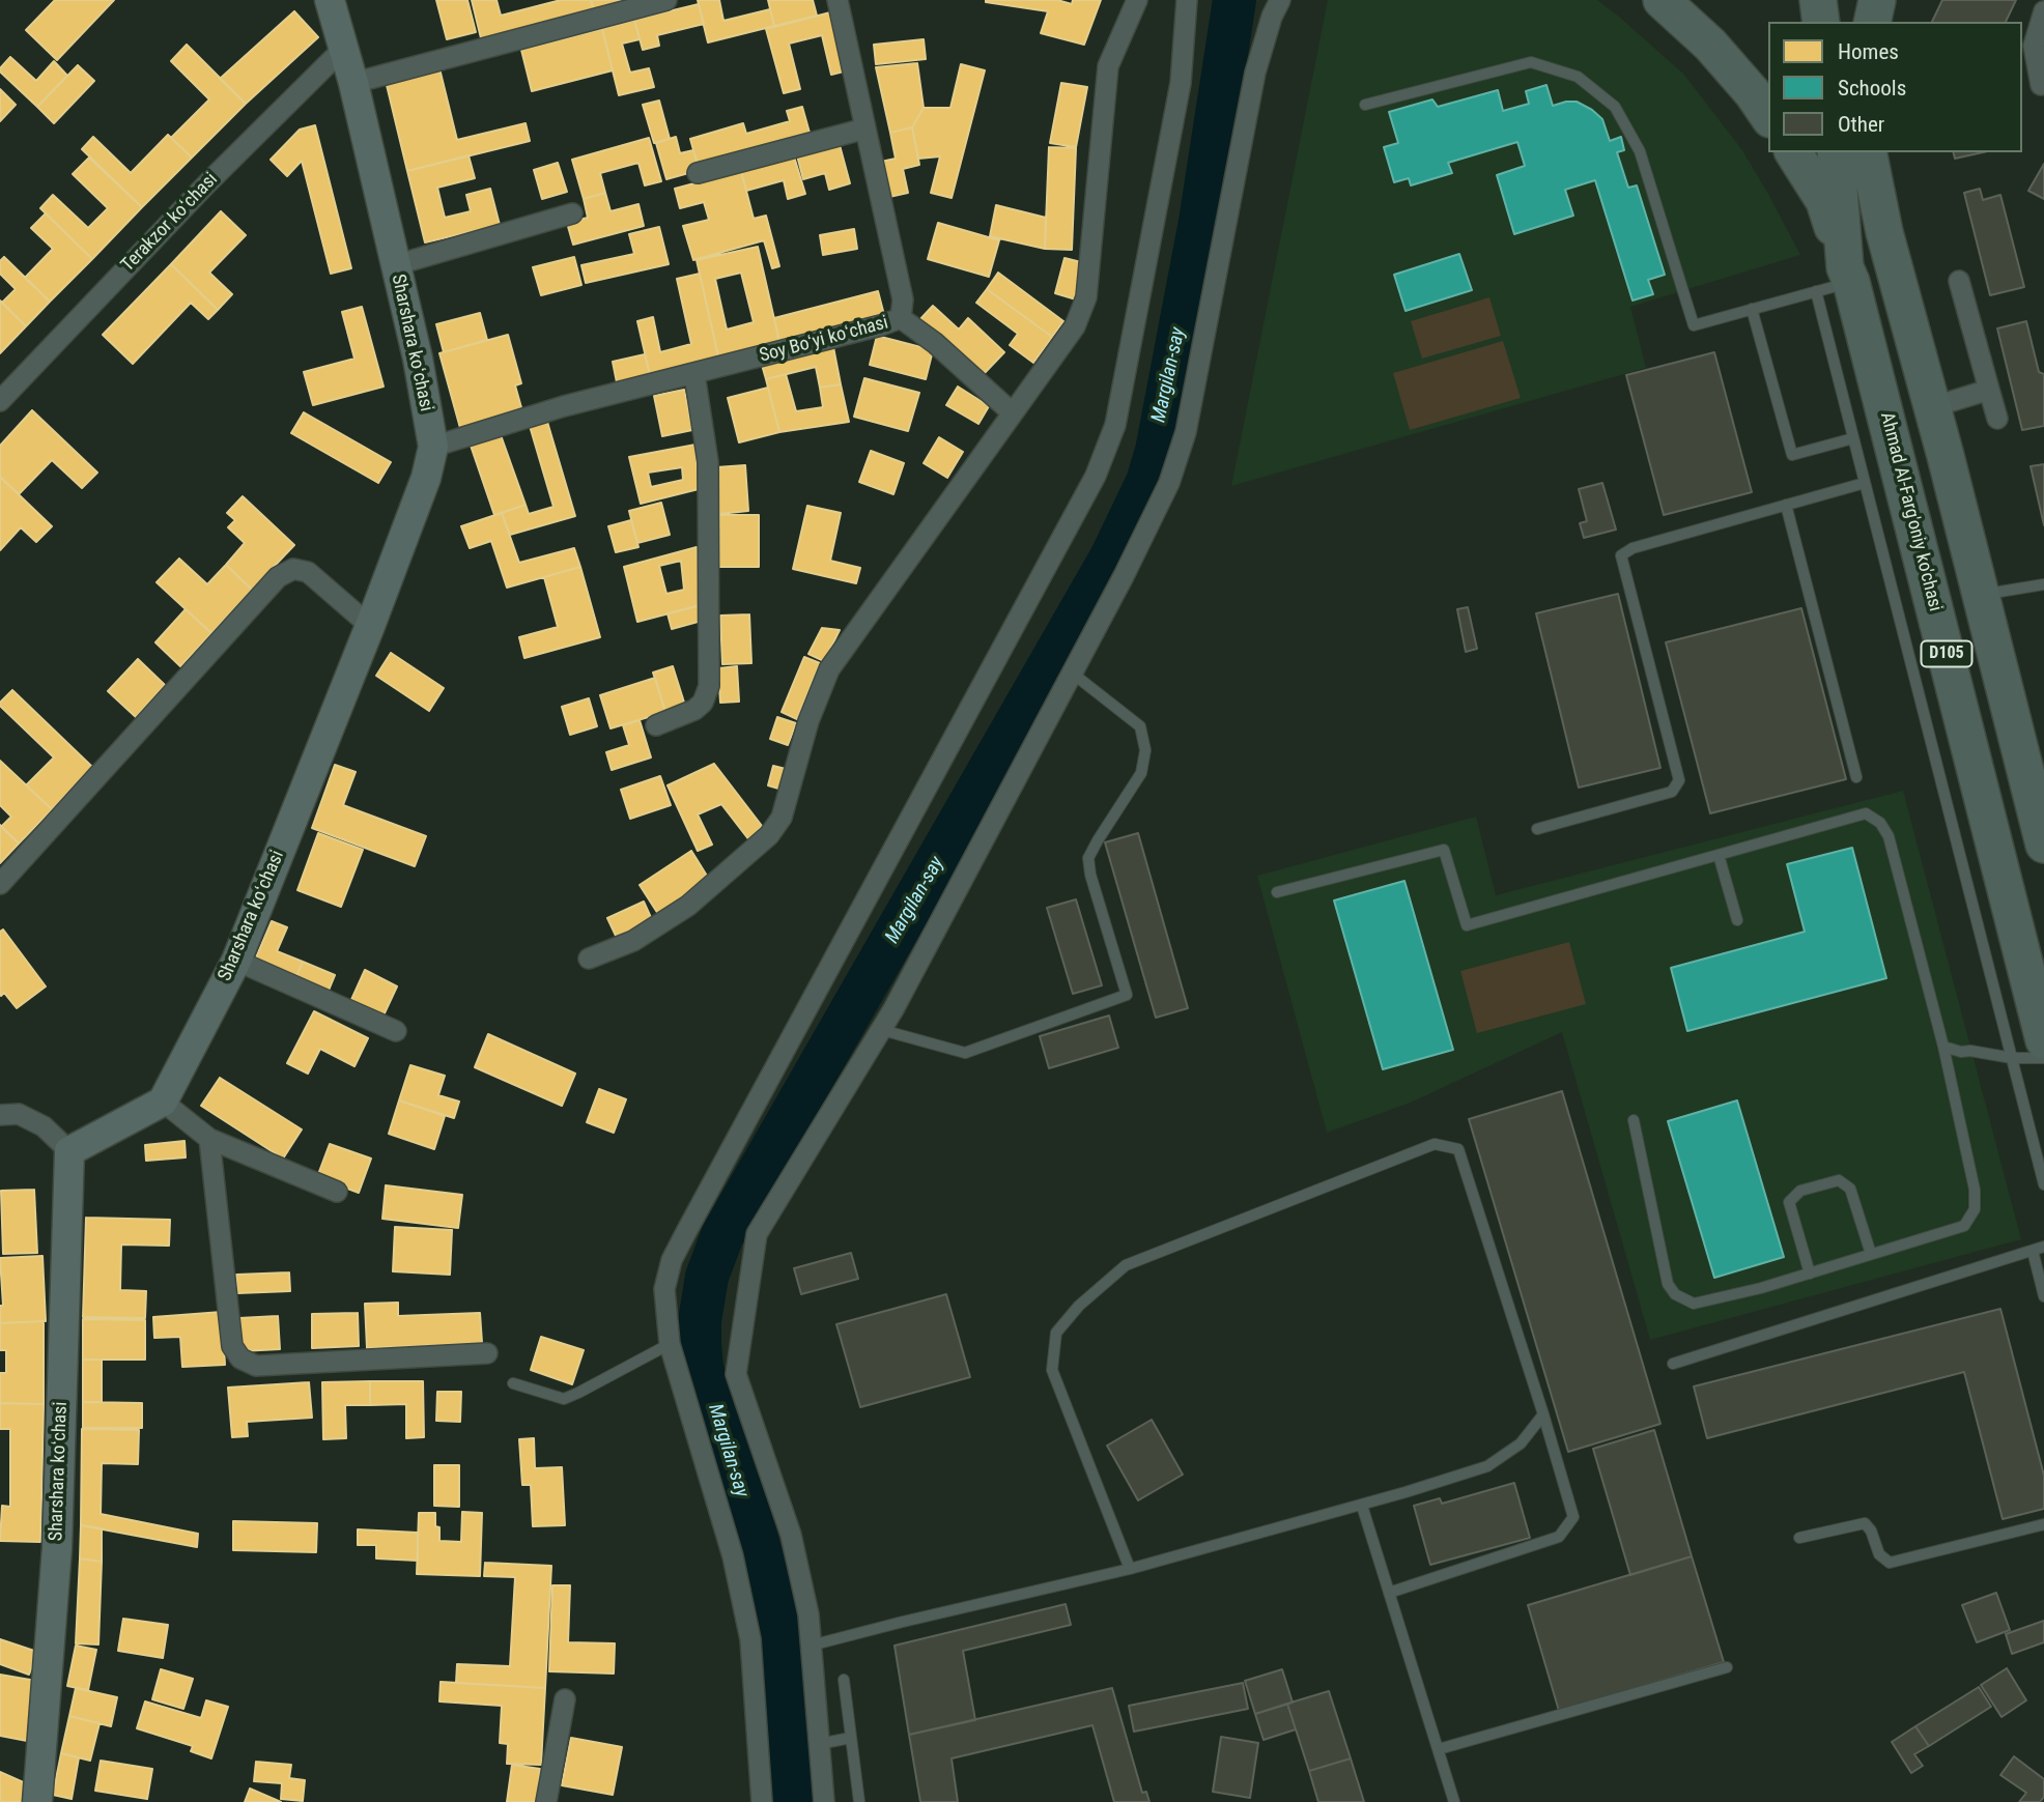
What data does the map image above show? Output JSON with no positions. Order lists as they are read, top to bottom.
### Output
{
  "streets": {
    "highway": ["Ahmad Al-Farg'oniy ko'chasi", "D105"],
    "street": ["Terakzor koʻchasi", "Soy Boʻyi koʻchasi", "Sharshara koʻchasi"]
  },
  "crossings": [
    ["Terakzor koʻchasi", "Sharshara koʻchasi"],
    ["Soy Boʻyi koʻchasi", "Sharshara koʻchasi"]
  ],
  "water": ["Margilan-say"],
  "legend": ["Homes", "Schools", "Other"]
}
